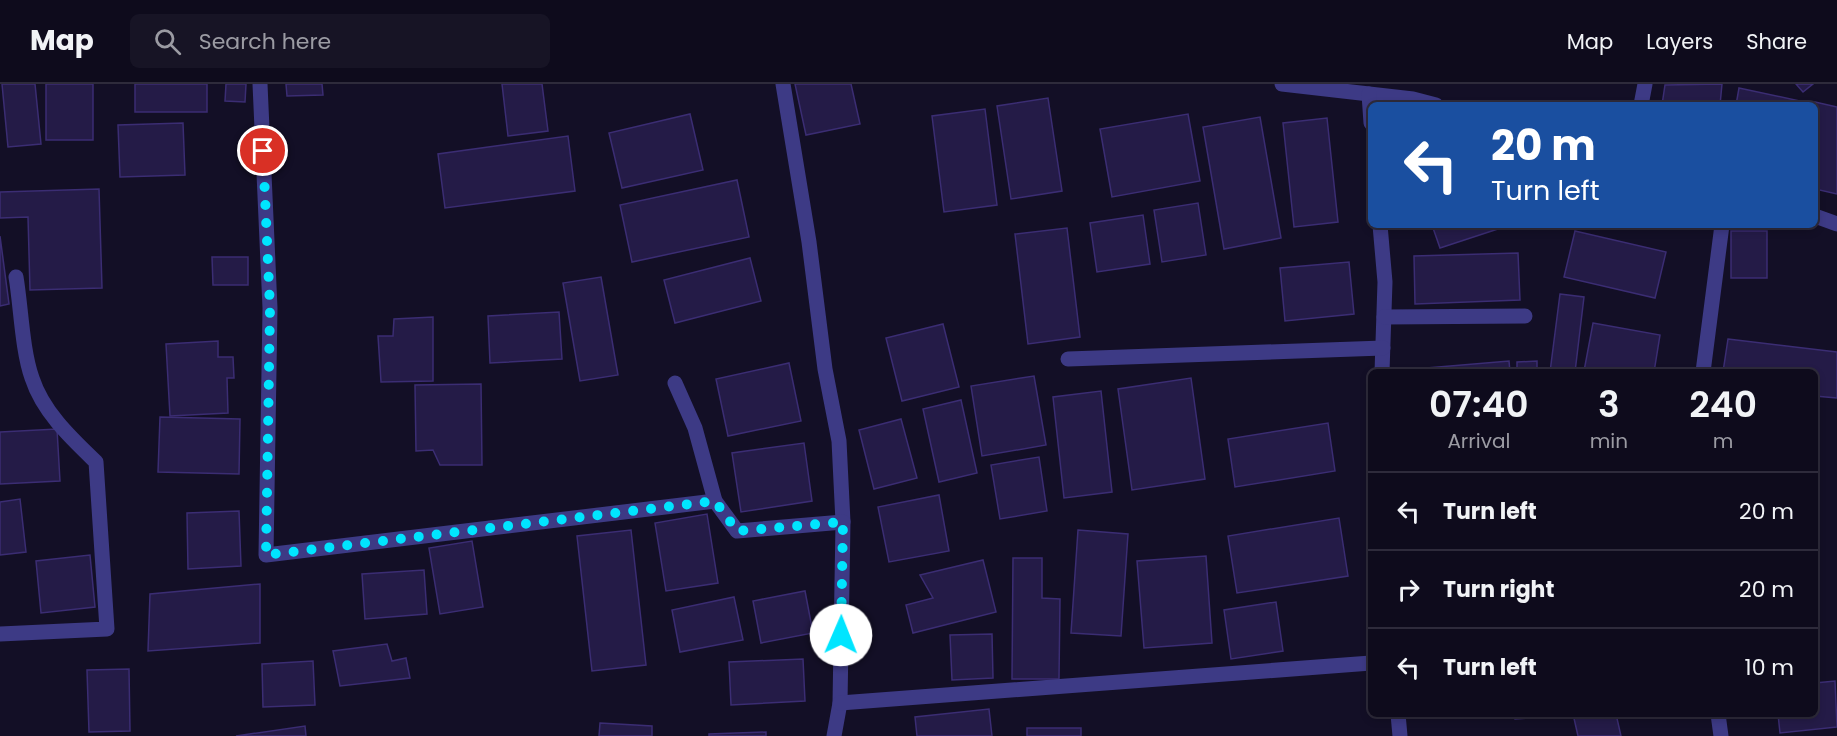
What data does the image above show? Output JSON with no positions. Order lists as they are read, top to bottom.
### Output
{
  "page": {
    "header": "Map",
    "search": "Search here",
    "nav": ["Map", "Layers", "Share"],
    "turn": ["20 m", "Turn left"],
    "eta": [
      "07:40",
      "Arrival",
      "3",
      "min",
      "240",
      "m"
    ],
    "list": [
      {
        "name": "Turn left",
        "value": "20 m"
      },
      {
        "name": "Turn right",
        "value": "20 m"
      },
      {
        "name": "Turn left",
        "value": "10 m"
      }
    ]
  }
}
